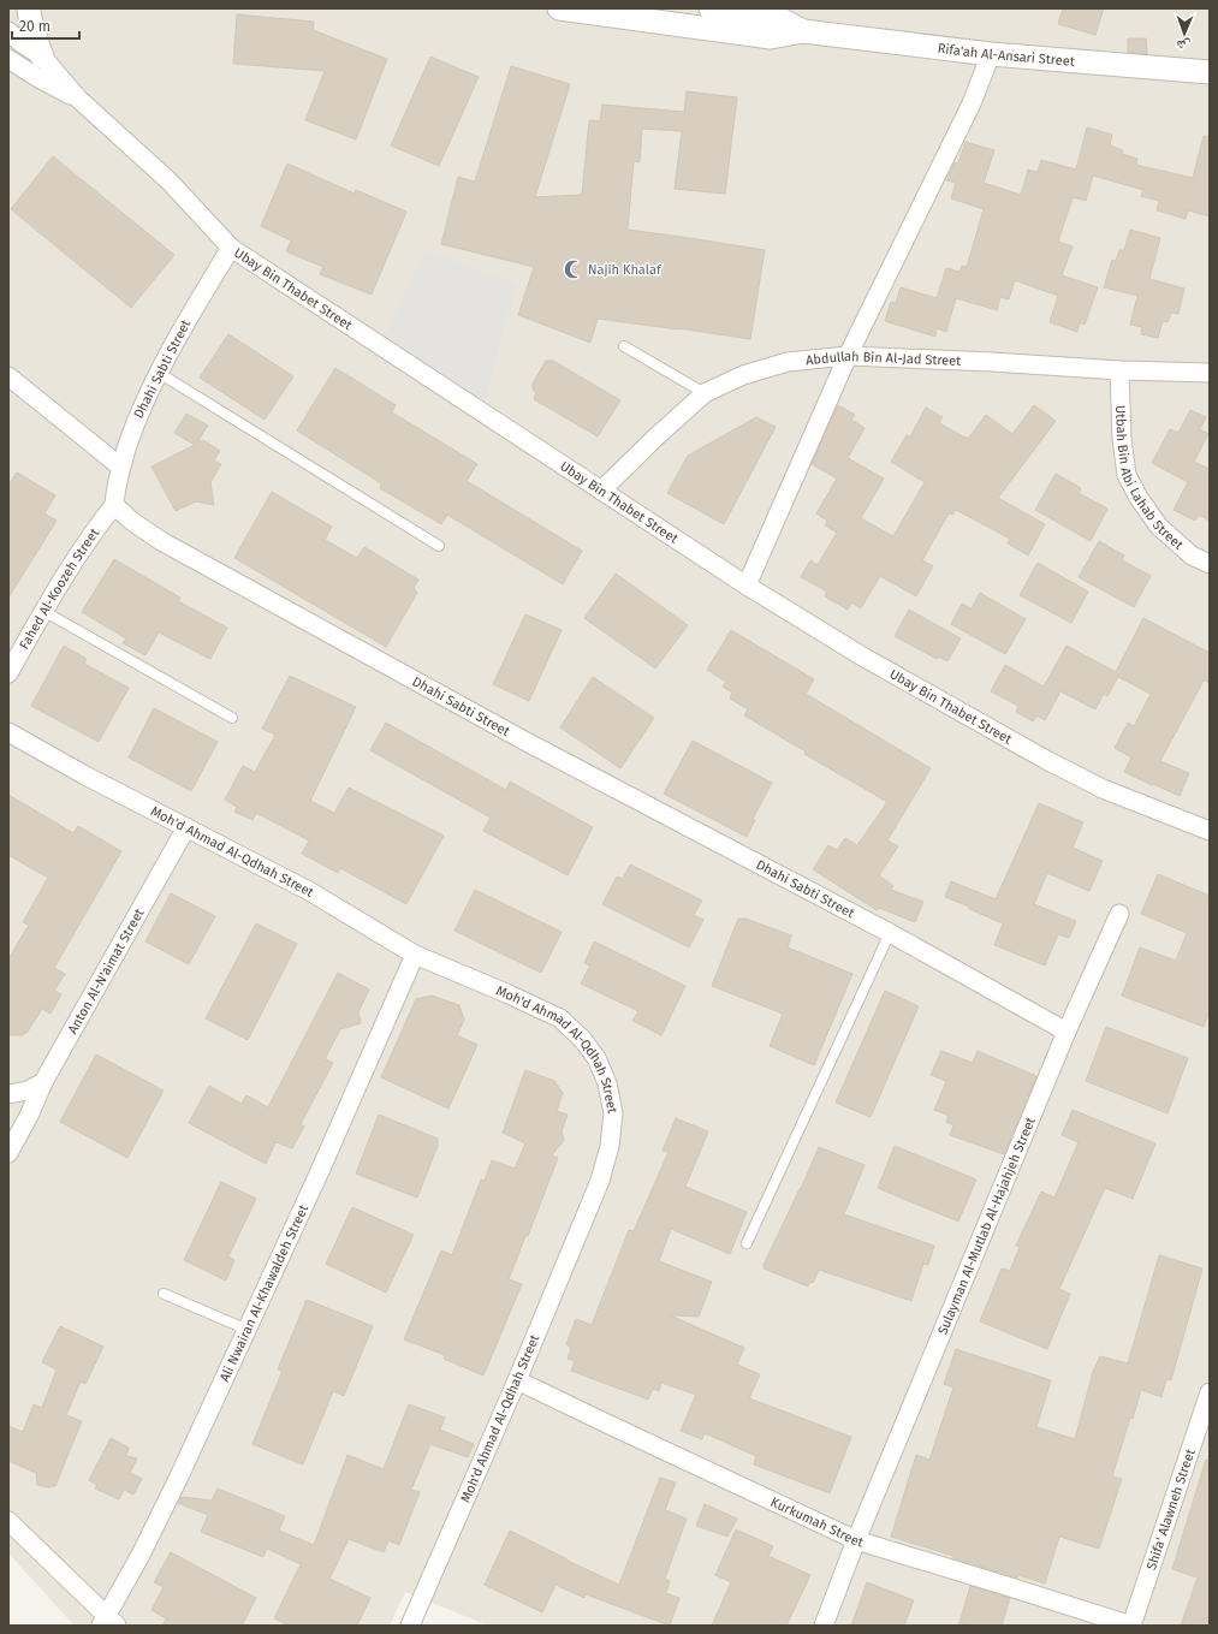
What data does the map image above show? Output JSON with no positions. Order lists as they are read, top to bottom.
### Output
{
  "streets": {
    "street": [
      "Rifa'ah Al-Ansari Street",
      "Ubay Bin Thabet Street",
      "Abdullah Bin Al-Jad Street",
      "Dhahi Sabti Street",
      "Utbah Bin Abi Lahab Street",
      "Fahed Al-Koozeh Street",
      "Moh'd Ahmad Al-Qdhah Street",
      "Anton Al-N'aimat Street",
      "Sulayman Al-Mutlab Al-Hajahjeh Street",
      "Ali Nwairan Al-Khawaldeh Street",
      "Shifa' Alawneh Street",
      "Kurkumah Street"
    ]
  },
  "crossings": [
    ["Ubay Bin Thabet Street", "Abdullah Bin Al-Jad Street"],
    ["Ubay Bin Thabet Street", "Dhahi Sabti Street"],
    ["Abdullah Bin Al-Jad Street", "Utbah Bin Abi Lahab Street"],
    ["Dhahi Sabti Street", "Fahed Al-Koozeh Street"],
    ["Dhahi Sabti Street", "Sulayman Al-Mutlab Al-Hajahjeh Street"],
    ["Moh'd Ahmad Al-Qdhah Street", "Anton Al-N'aimat Street"],
    ["Moh'd Ahmad Al-Qdhah Street", "Ali Nwairan Al-Khawaldeh Street"],
    ["Moh'd Ahmad Al-Qdhah Street", "Kurkumah Street"],
    ["Sulayman Al-Mutlab Al-Hajahjeh Street", "Kurkumah Street"],
    ["Shifa' Alawneh Street", "Kurkumah Street"]
  ],
  "places": {
    "mosque": ["Najih Khalaf"]
  },
  "scale_bar": "20 m",
  "north": "bottom"
}
